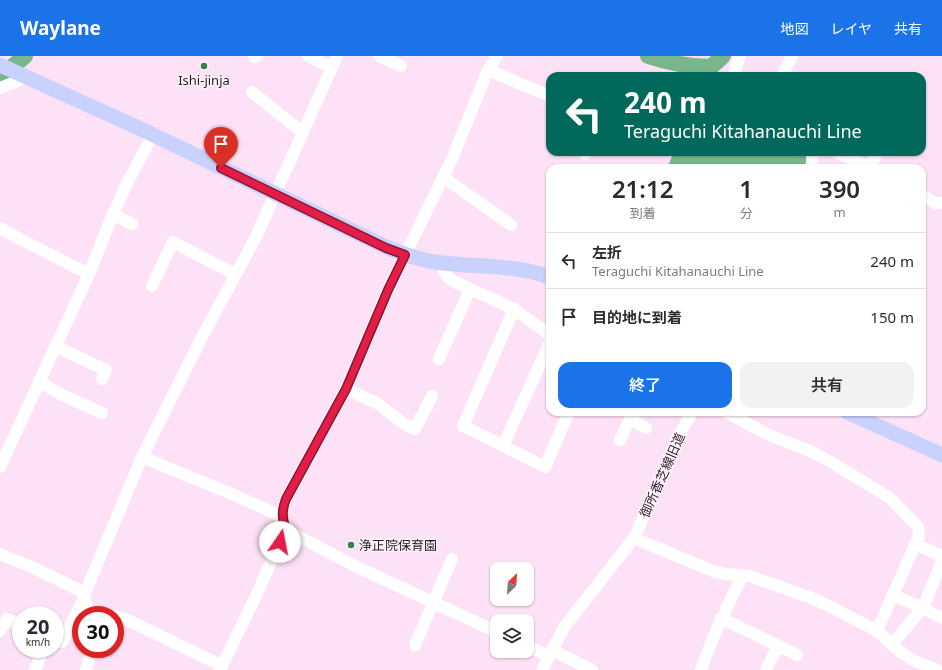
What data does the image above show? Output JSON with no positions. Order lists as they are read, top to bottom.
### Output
{
  "streets": {
    "street": ["御所香芝線旧道"]
  },
  "places": ["Ishi-jinja", "浄正院保育園"],
  "north": "top right",
  "page": {
    "header": "Waylane",
    "nav": ["地図", "レイヤ", "共有"],
    "turn": ["240 m", "Teraguchi Kitahanauchi Line"],
    "eta": [
      "21:12",
      "到着",
      "1",
      "分",
      "390",
      "m"
    ],
    "list": [
      {
        "name": "左折",
        "note": "Teraguchi Kitahanauchi Line",
        "value": "240 m"
      },
      {
        "name": "目的地に到着",
        "value": "150 m"
      }
    ],
    "buttons": ["終了", "共有"],
    "speed": "20 km/h",
    "limit": "30"
  }
}
